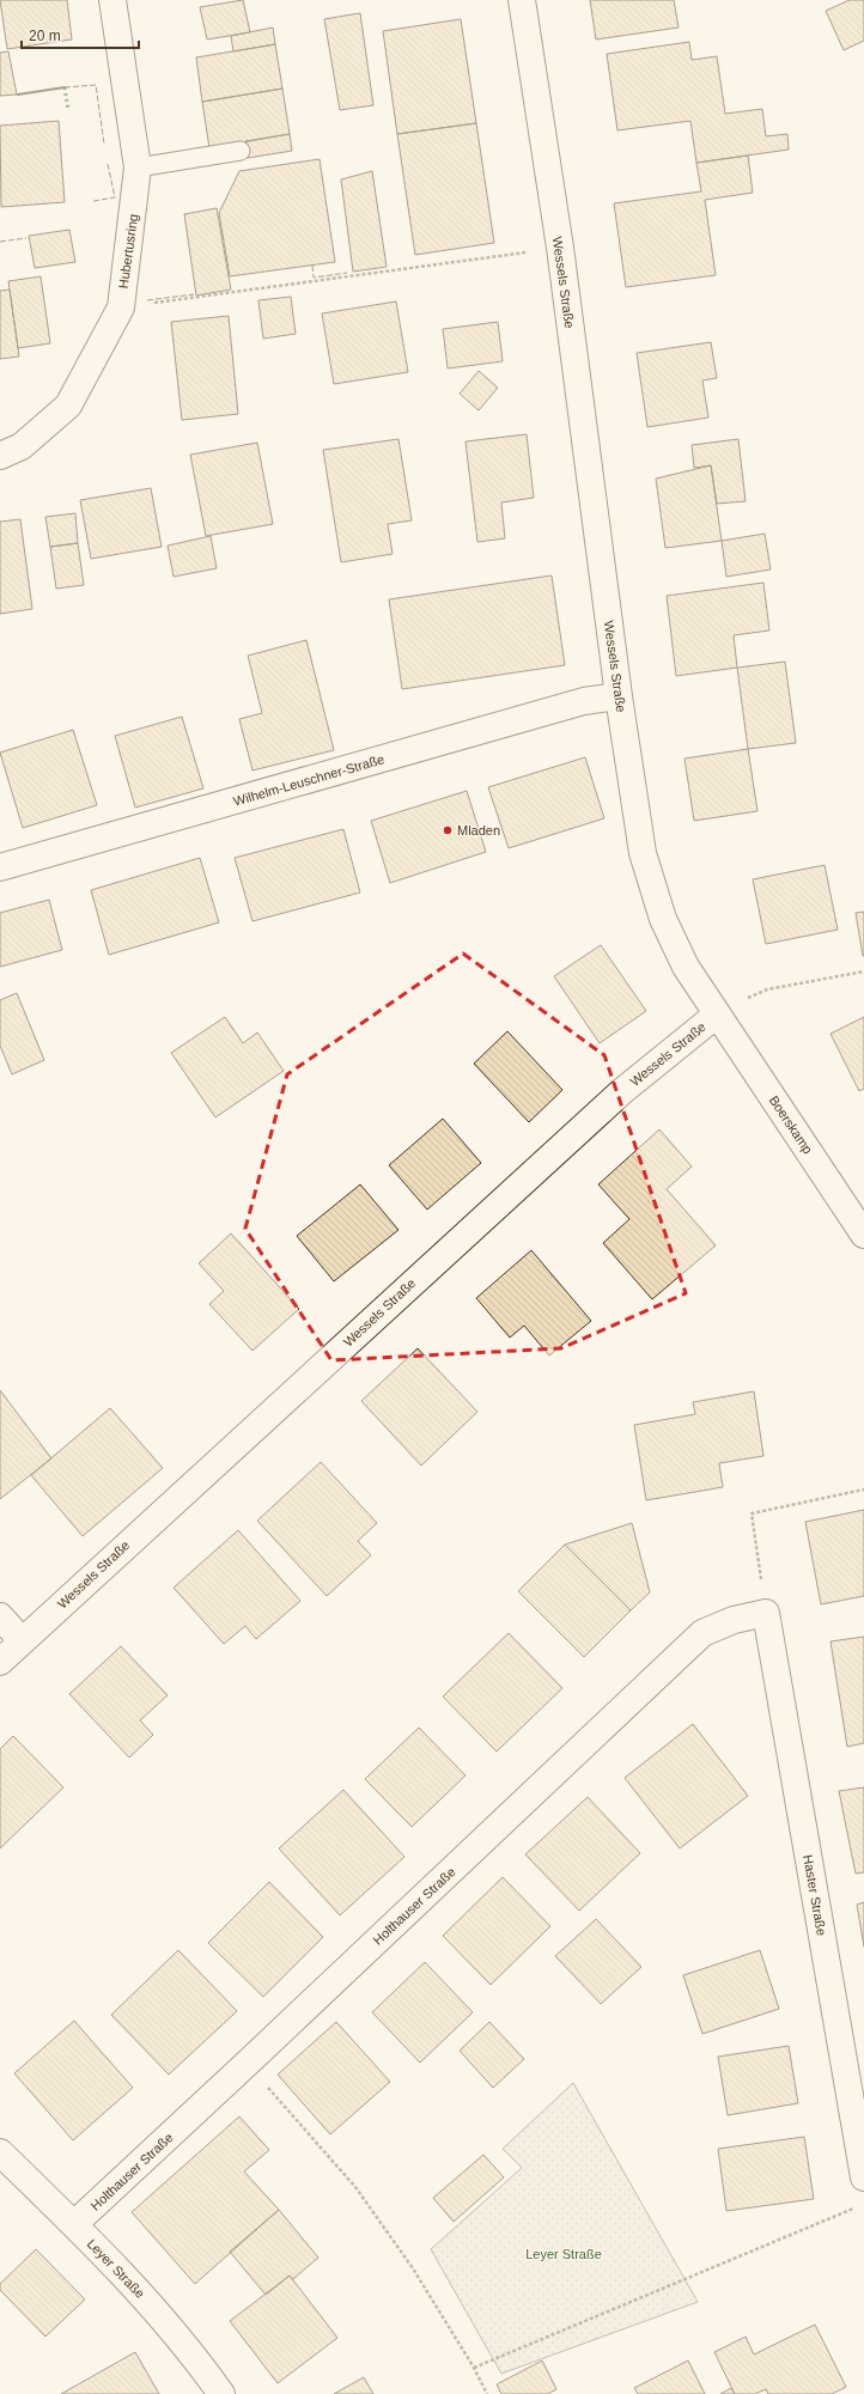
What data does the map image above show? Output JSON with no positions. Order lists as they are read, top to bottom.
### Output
{
  "streets": {
    "street": [
      "Hubertusring",
      "Wessels Straße",
      "Wilhelm-Leuschner-Straße",
      "Boerskamp",
      "Haster Straße",
      "Holthauser Straße",
      "Leyer Straße"
    ]
  },
  "crossings": [
    ["Wessels Straße", "Wilhelm-Leuschner-Straße"],
    ["Wessels Straße", "Boerskamp"],
    ["Haster Straße", "Holthauser Straße"],
    ["Holthauser Straße", "Leyer Straße"]
  ],
  "parks": ["Leyer Straße"],
  "places": ["Mladen"],
  "scale_bar": "20 m"
}
